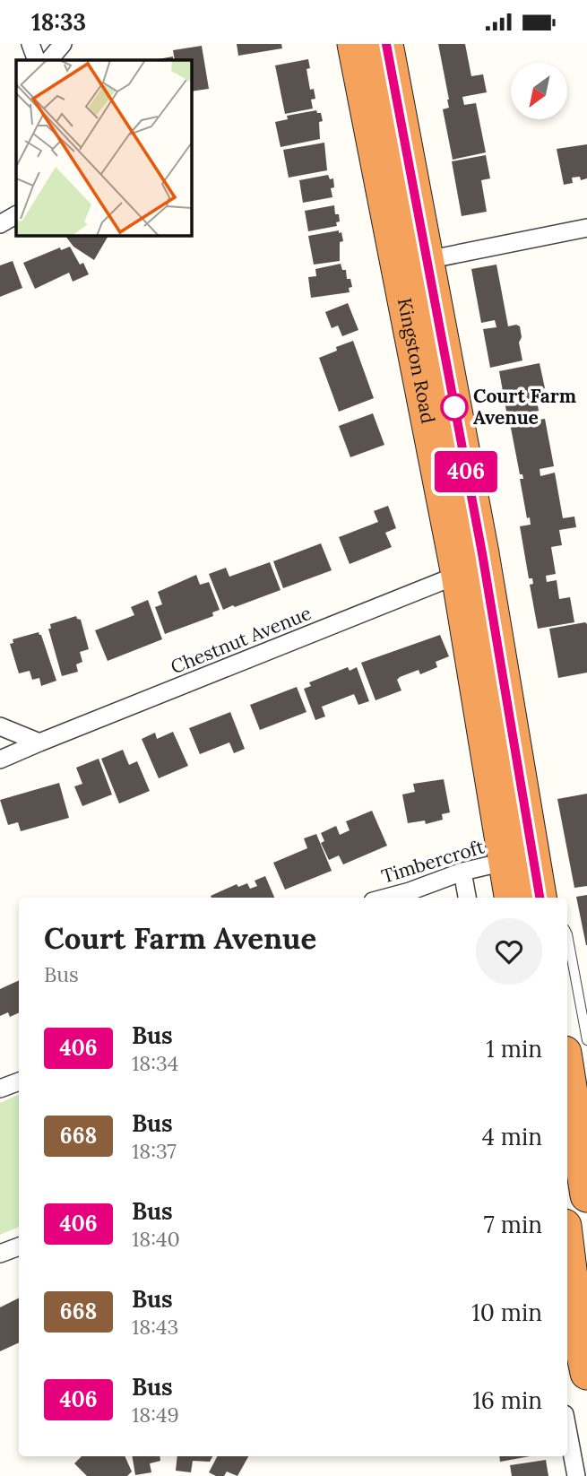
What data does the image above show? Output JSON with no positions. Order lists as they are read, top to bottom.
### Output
{
  "streets": {
    "highway": ["Kingston Road"],
    "street": ["Chestnut Avenue", "Timbercroft"]
  },
  "crossings": [
    ["Kingston Road", "Chestnut Avenue"],
    ["Kingston Road", "Timbercroft"]
  ],
  "places": ["Court Farm Avenue"],
  "lines": ["bus line 406"],
  "north": "bottom left",
  "page": {
    "status": "18:33",
    "on_map": "406",
    "heading": ["Court Farm Avenue", "Bus"],
    "list": [
      {
        "mark": "406",
        "name": "Bus",
        "note": "18:34",
        "value": "1 min"
      },
      {
        "mark": "668",
        "name": "Bus",
        "note": "18:37",
        "value": "4 min"
      },
      {
        "mark": "406",
        "name": "Bus",
        "note": "18:40",
        "value": "7 min"
      },
      {
        "mark": "668",
        "name": "Bus",
        "note": "18:43",
        "value": "10 min"
      },
      {
        "mark": "406",
        "name": "Bus",
        "note": "18:49",
        "value": "16 min"
      }
    ]
  }
}
